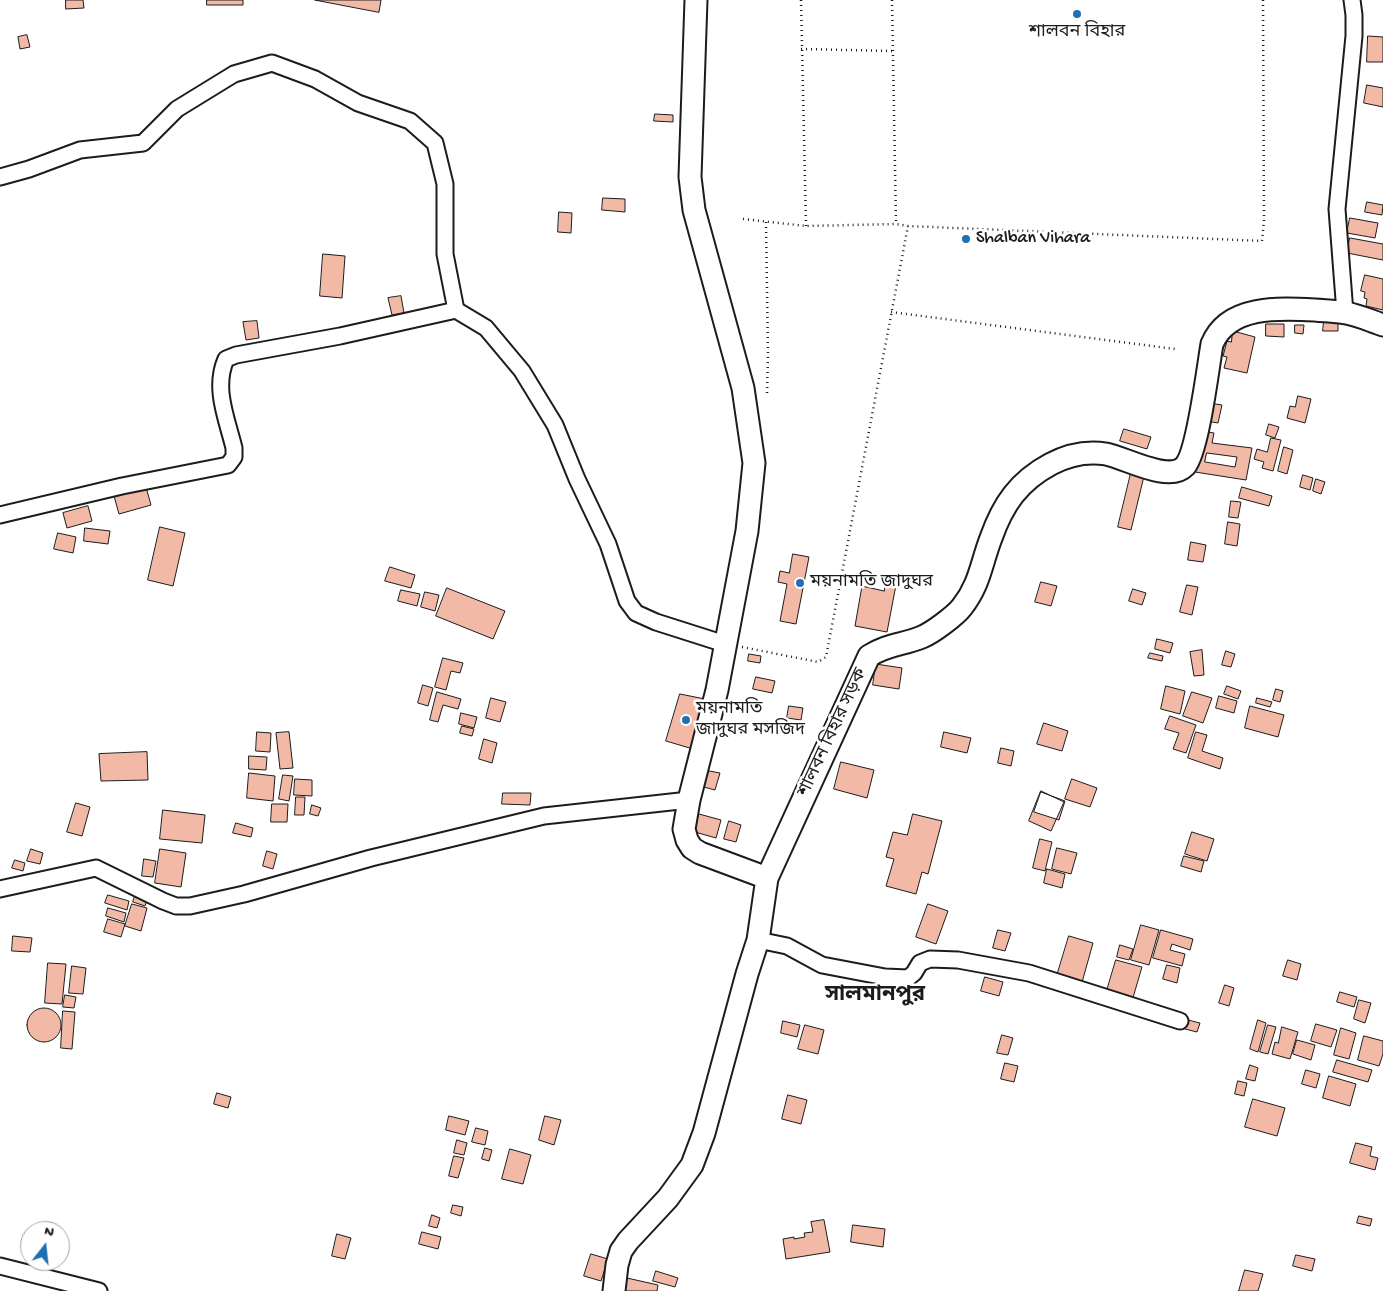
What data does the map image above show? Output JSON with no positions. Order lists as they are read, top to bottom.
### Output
{
  "streets": {
    "main road": ["শালবন বিহার সড়ক"]
  },
  "districts": ["সালমানপুর"],
  "places": [
    "শালবন বিহার",
    "Shalban Vihara",
    "ময়নামতি জাদুঘর",
    "ময়নামতি জাদুঘর মসজিদ"
  ],
  "north": "top"
}
